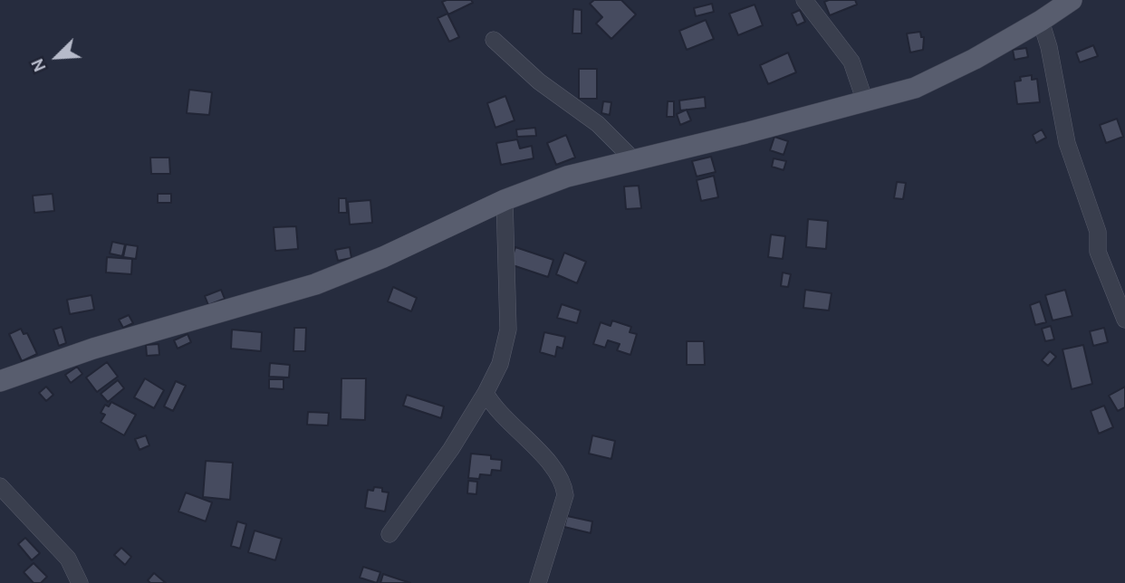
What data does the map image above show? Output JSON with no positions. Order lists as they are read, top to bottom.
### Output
{
  "north": "bottom left"
}
